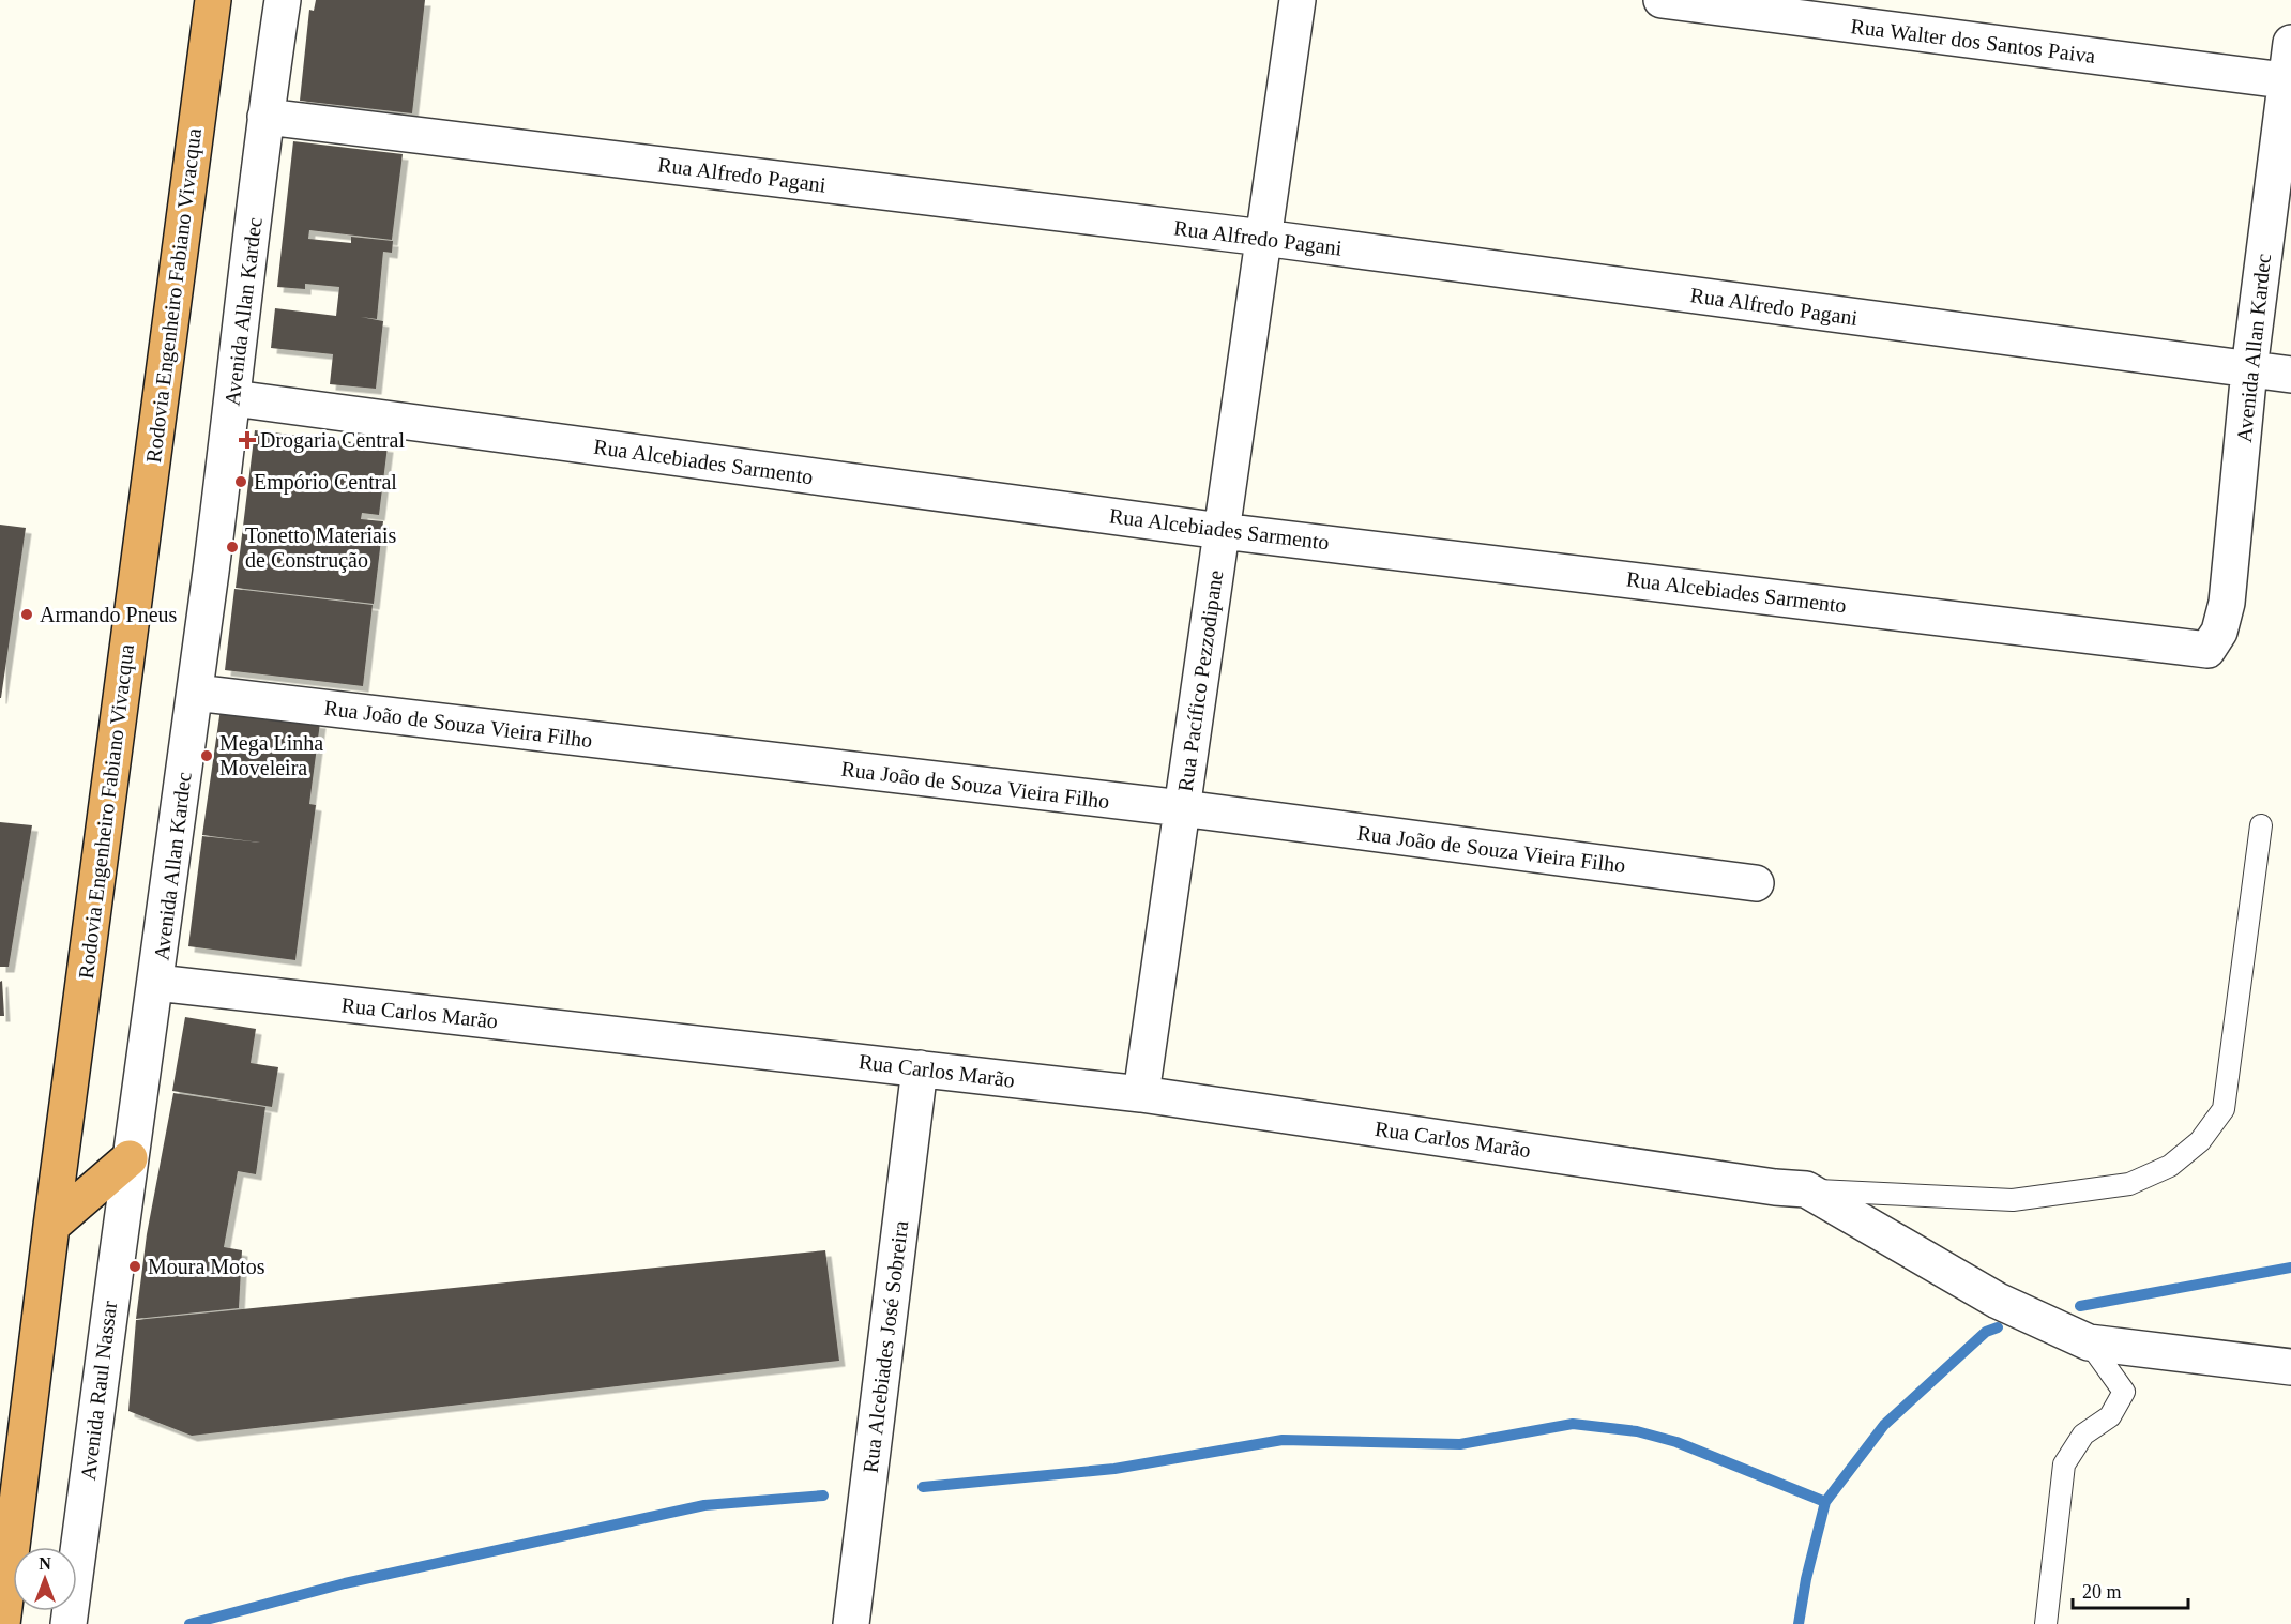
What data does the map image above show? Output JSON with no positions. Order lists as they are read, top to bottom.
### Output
{
  "streets": {
    "highway": ["Rodovia Engenheiro Fabiano Vivacqua"],
    "street": [
      "Rua Walter dos Santos Paiva",
      "Rua Alfredo Pagani",
      "Avenida Allan Kardec",
      "Rua Alcebiades Sarmento",
      "Rua Pacífico Pezzodipane",
      "Rua João de Souza Vieira Filho",
      "Rua Carlos Marão",
      "Rua Alcebiades José Sobreira",
      "Avenida Raul Nassar"
    ]
  },
  "crossings": [
    ["Rua Walter dos Santos Paiva", "Avenida Allan Kardec"],
    ["Rua Alfredo Pagani", "Avenida Allan Kardec"],
    ["Rua Alfredo Pagani", "Rua Pacífico Pezzodipane"],
    ["Avenida Allan Kardec", "Rua Alcebiades Sarmento"],
    ["Avenida Allan Kardec", "Rua João de Souza Vieira Filho"],
    ["Avenida Allan Kardec", "Rua Carlos Marão"],
    ["Avenida Allan Kardec", "Avenida Raul Nassar"],
    ["Rua Alcebiades Sarmento", "Rua Pacífico Pezzodipane"],
    ["Rua Pacífico Pezzodipane", "Rua João de Souza Vieira Filho"],
    ["Rua Pacífico Pezzodipane", "Rua Carlos Marão"],
    ["Rua Carlos Marão", "Rua Alcebiades José Sobreira"]
  ],
  "places": {
    "health": ["Drogaria Central"],
    "other": [
      "Empório Central",
      "Tonetto Materiais de Construção",
      "Armando Pneus",
      "Mega Linha Moveleira",
      "Moura Motos"
    ]
  },
  "scale_bar": "20 m",
  "north": "top"
}
